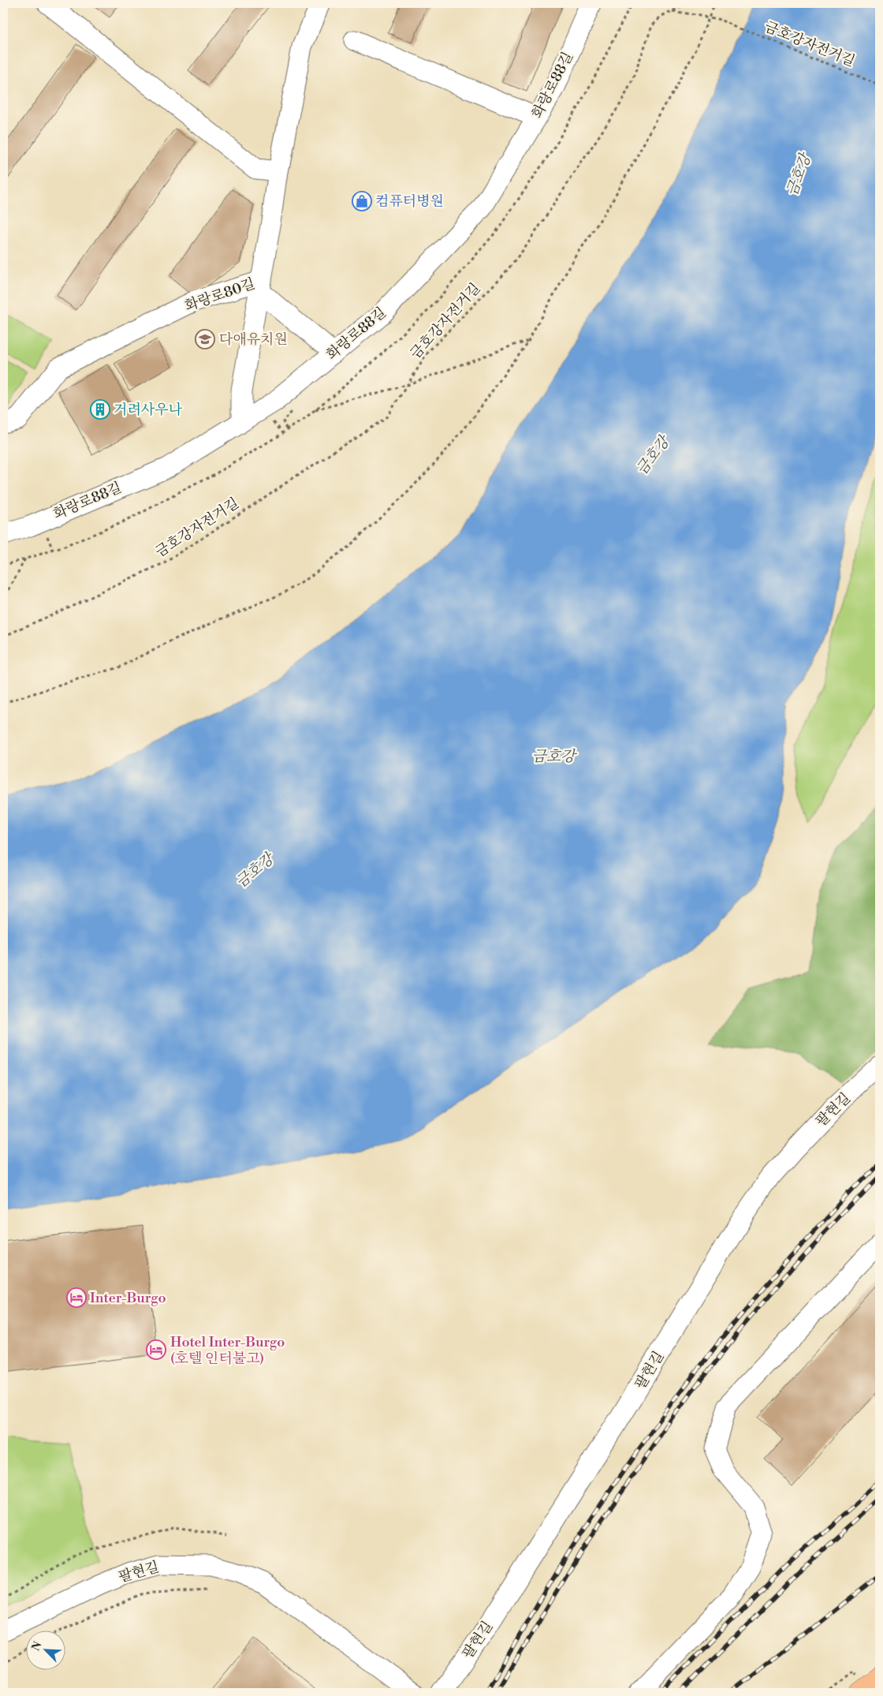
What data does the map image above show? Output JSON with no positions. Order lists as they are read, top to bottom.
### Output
{
  "streets": {
    "street": ["화랑로88길", "화랑로80길", "팔현길"],
    "path": ["금호강자전거길"]
  },
  "water": ["금호강"],
  "places": {
    "shop": ["컴퓨터병원"],
    "school or university": ["다애유치원"],
    "building": ["거려사우나"],
    "hotel": ["Inter-Burgo", "Hotel Inter-Burgo (호텔 인터불고)"]
  },
  "north": "top left"
}
